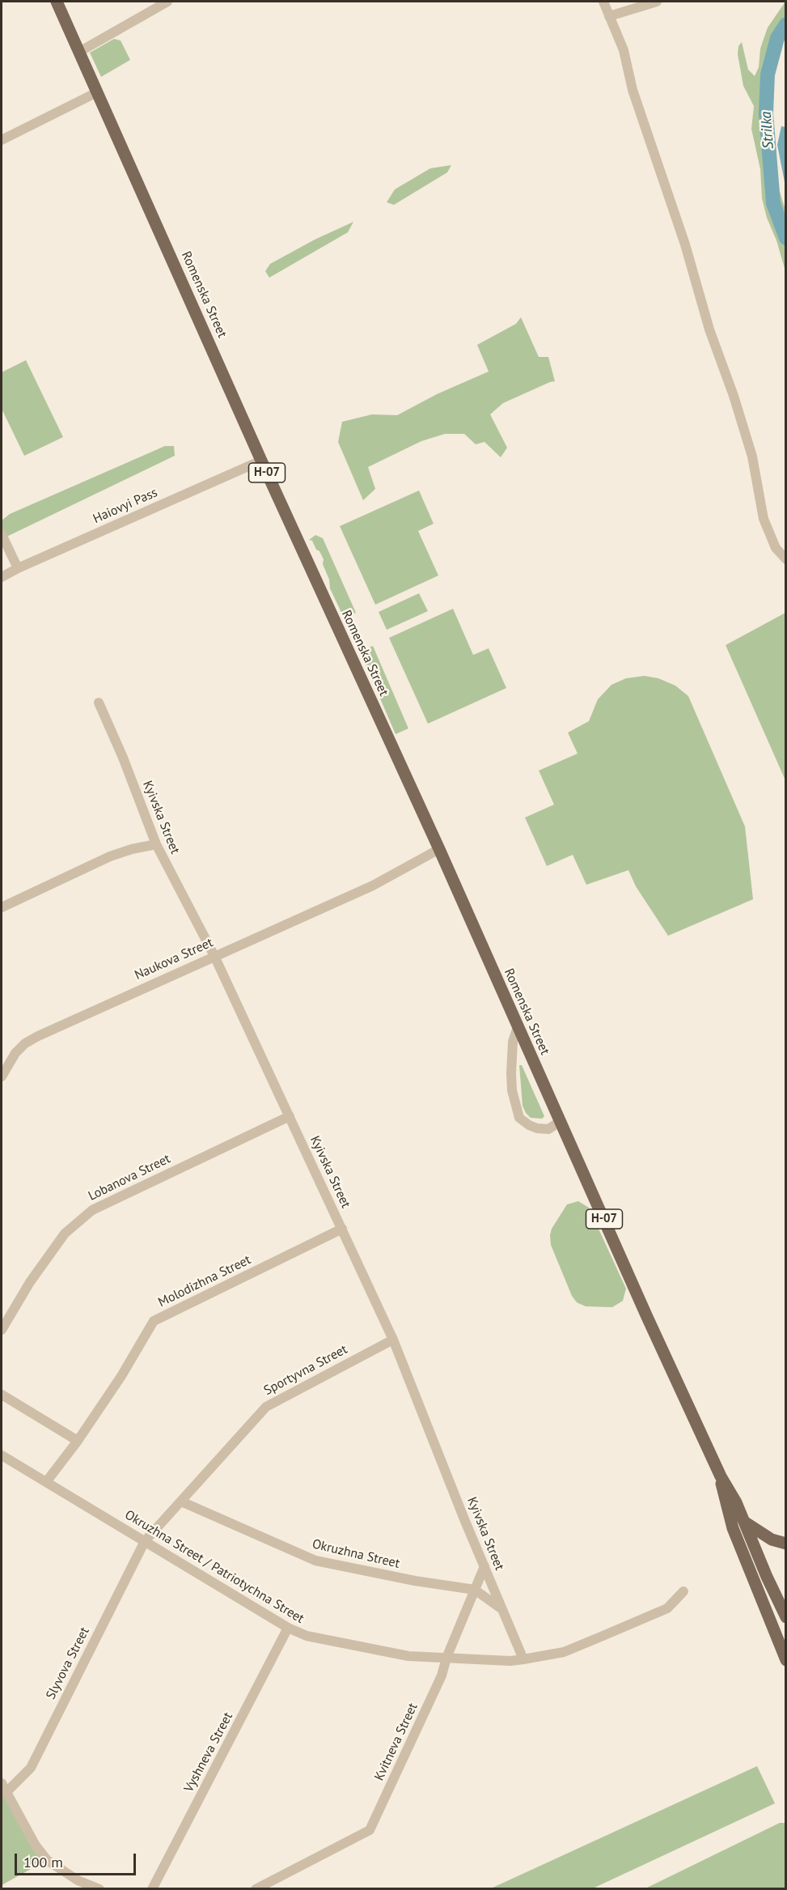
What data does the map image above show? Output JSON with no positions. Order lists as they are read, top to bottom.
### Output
{
  "streets": {
    "main road": ["Romenska Street", "Н-07"],
    "street": [
      "Haiovyi Pass",
      "Kyivska Street",
      "Naukova Street",
      "Lobanova Street",
      "Molodizhna Street",
      "Sportyvna Street",
      "Okruzhna Street",
      "Okruzhna Street / Patriotychna Street",
      "Slyvova Street",
      "Kvitneva Street",
      "Vyshneva Street"
    ]
  },
  "crossings": [
    ["Romenska Street", "Н-07"],
    ["Romenska Street", "Haiovyi Pass"],
    ["Romenska Street", "Naukova Street"],
    ["Kyivska Street", "Naukova Street"],
    ["Kyivska Street", "Lobanova Street"],
    ["Kyivska Street", "Molodizhna Street"],
    ["Kyivska Street", "Sportyvna Street"],
    ["Kyivska Street", "Okruzhna Street"],
    ["Kyivska Street", "Okruzhna Street / Patriotychna Street"],
    ["Kyivska Street", "Kvitneva Street"],
    ["Molodizhna Street", "Okruzhna Street / Patriotychna Street"],
    ["Sportyvna Street", "Okruzhna Street"],
    ["Sportyvna Street", "Okruzhna Street / Patriotychna Street"],
    ["Sportyvna Street", "Slyvova Street"],
    ["Okruzhna Street", "Kvitneva Street"],
    ["Okruzhna Street / Patriotychna Street", "Slyvova Street"],
    ["Okruzhna Street / Patriotychna Street", "Kvitneva Street"],
    ["Okruzhna Street / Patriotychna Street", "Vyshneva Street"]
  ],
  "water": ["Strilka"],
  "scale_bar": "100 m"
}
